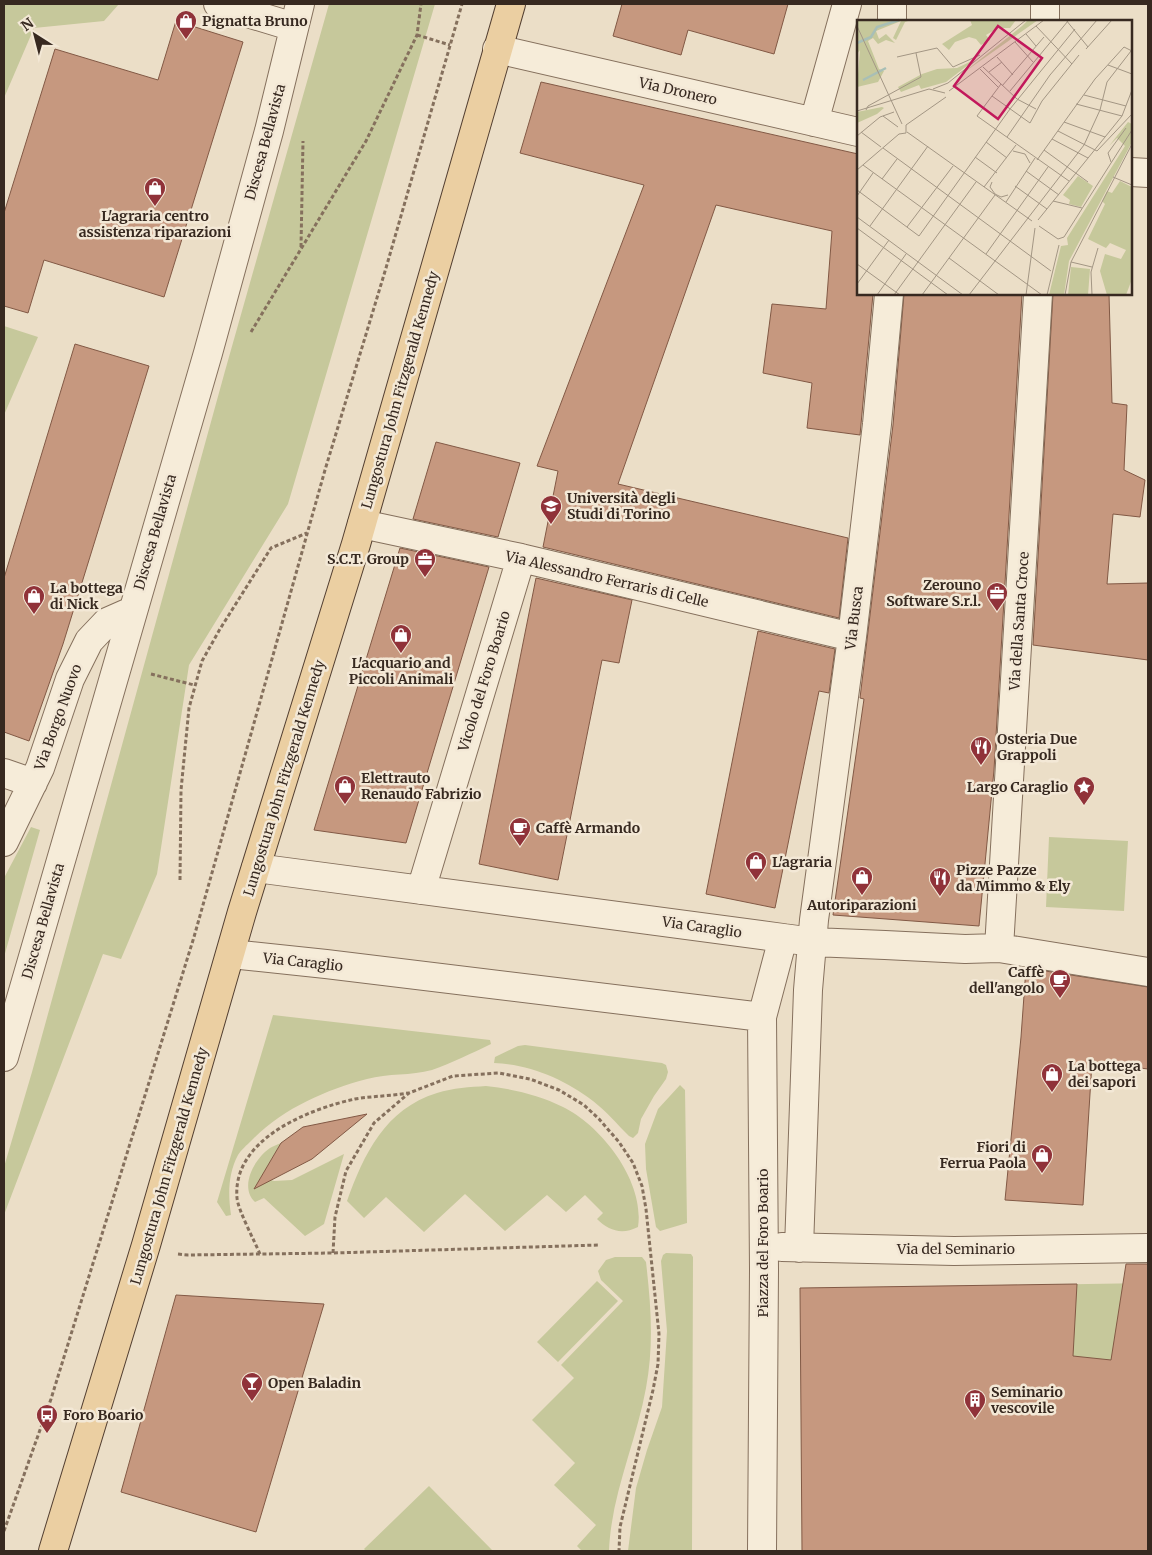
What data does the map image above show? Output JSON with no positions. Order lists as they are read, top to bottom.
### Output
{
  "streets": {
    "main road": ["Lungostura John Fitzgerald Kennedy"],
    "street": [
      "Via Dronero",
      "Discesa Bellavista",
      "Via Alessandro Ferraris di Celle",
      "Via Busca",
      "Via della Santa Croce",
      "Vicolo del Foro Boario",
      "Via Borgo Nuovo",
      "Via Caraglio",
      "Piazza del Foro Boario",
      "Via del Seminario"
    ]
  },
  "crossings": [
    ["Via Dronero", "Lungostura John Fitzgerald Kennedy"],
    ["Discesa Bellavista", "Via Borgo Nuovo"],
    ["Lungostura John Fitzgerald Kennedy", "Via Alessandro Ferraris di Celle"],
    ["Lungostura John Fitzgerald Kennedy", "Via Caraglio"],
    ["Via Alessandro Ferraris di Celle", "Via Busca"],
    ["Via Alessandro Ferraris di Celle", "Vicolo del Foro Boario"],
    ["Via Busca", "Via Caraglio"],
    ["Via della Santa Croce", "Via Caraglio"],
    ["Vicolo del Foro Boario", "Via Caraglio"],
    ["Via Caraglio", "Piazza del Foro Boario"],
    ["Piazza del Foro Boario", "Via del Seminario"]
  ],
  "places": {
    "shop": [
      "Pignatta Bruno",
      "L'agraria centro assistenza riparazioni",
      "La bottega di Nick",
      "L'acquario and Piccoli Animali",
      "Elettrauto Renaudo Fabrizio",
      "L'agraria",
      "Autoriparazioni",
      "La bottega dei sapori",
      "Fiori di Ferrua Paola"
    ],
    "school or university": ["Università degli Studi di Torino"],
    "office": ["S.C.T. Group", "Zerouno Software S.r.l."],
    "restaurant": ["Osteria Due Grappoli", "Pizze Pazze da Mimmo & Ely"],
    "place": ["Largo Caraglio"],
    "cafe": ["Caffè Armando", "Caffè dell'angolo"],
    "bar": ["Open Baladin"],
    "building": ["Seminario vescovile"],
    "bus stop": ["Foro Boario"]
  },
  "north": "top left"
}
